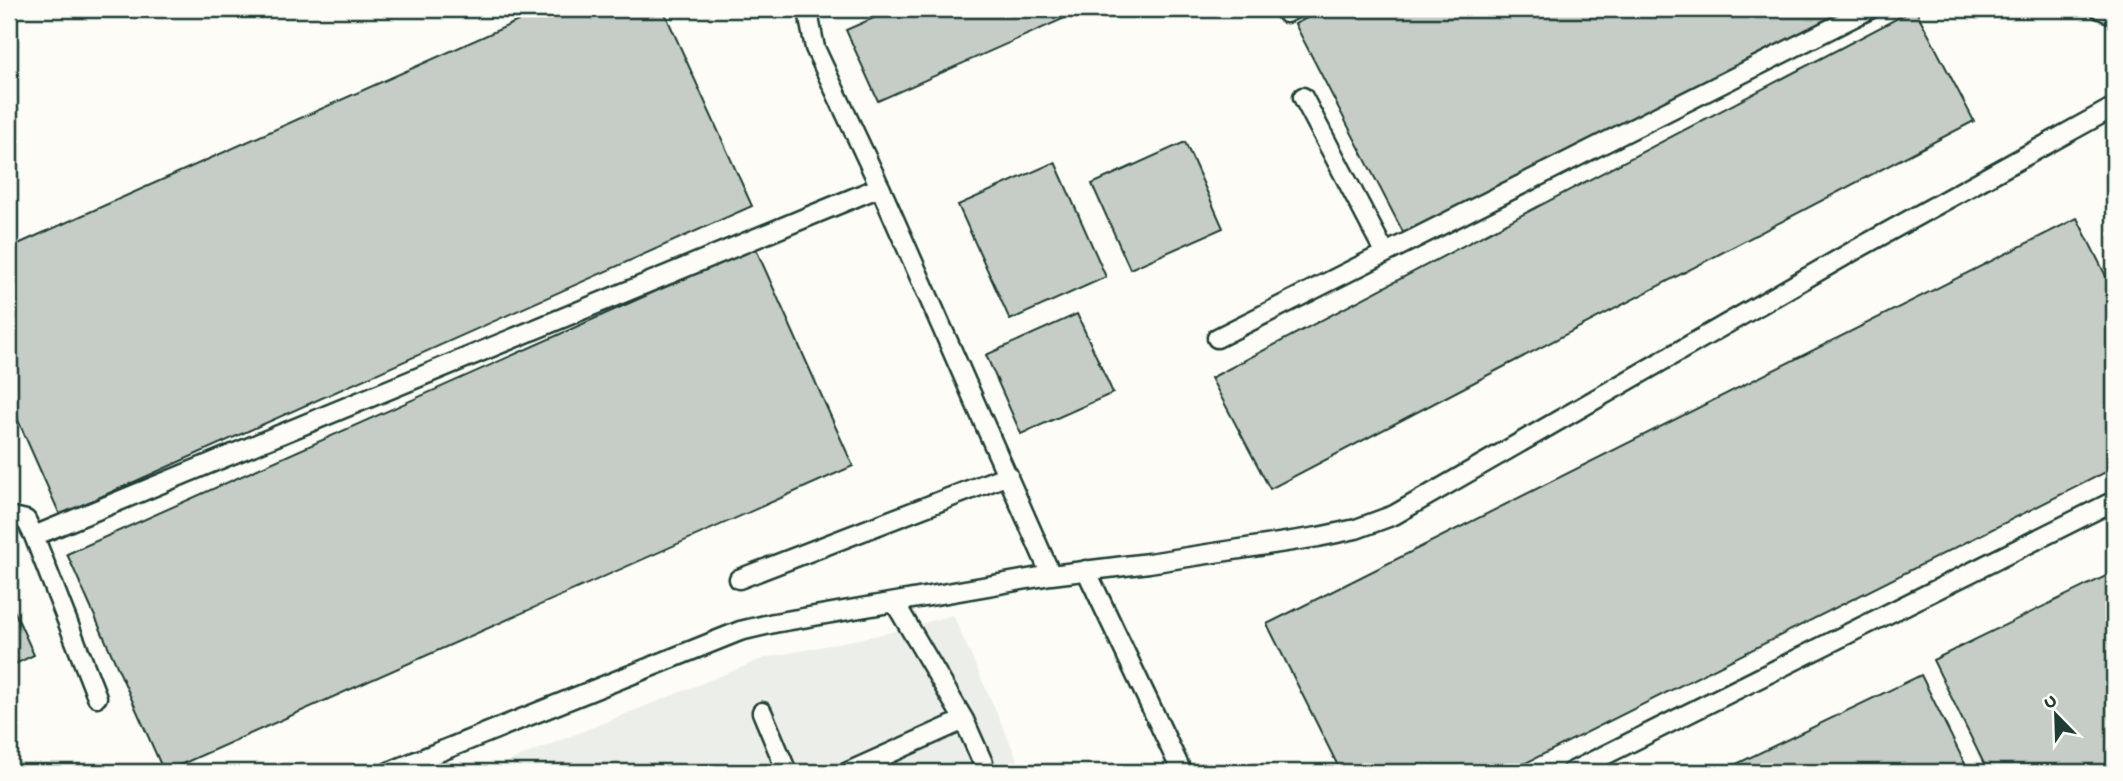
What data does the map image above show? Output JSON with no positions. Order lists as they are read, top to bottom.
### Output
{
  "north": "top left"
}
